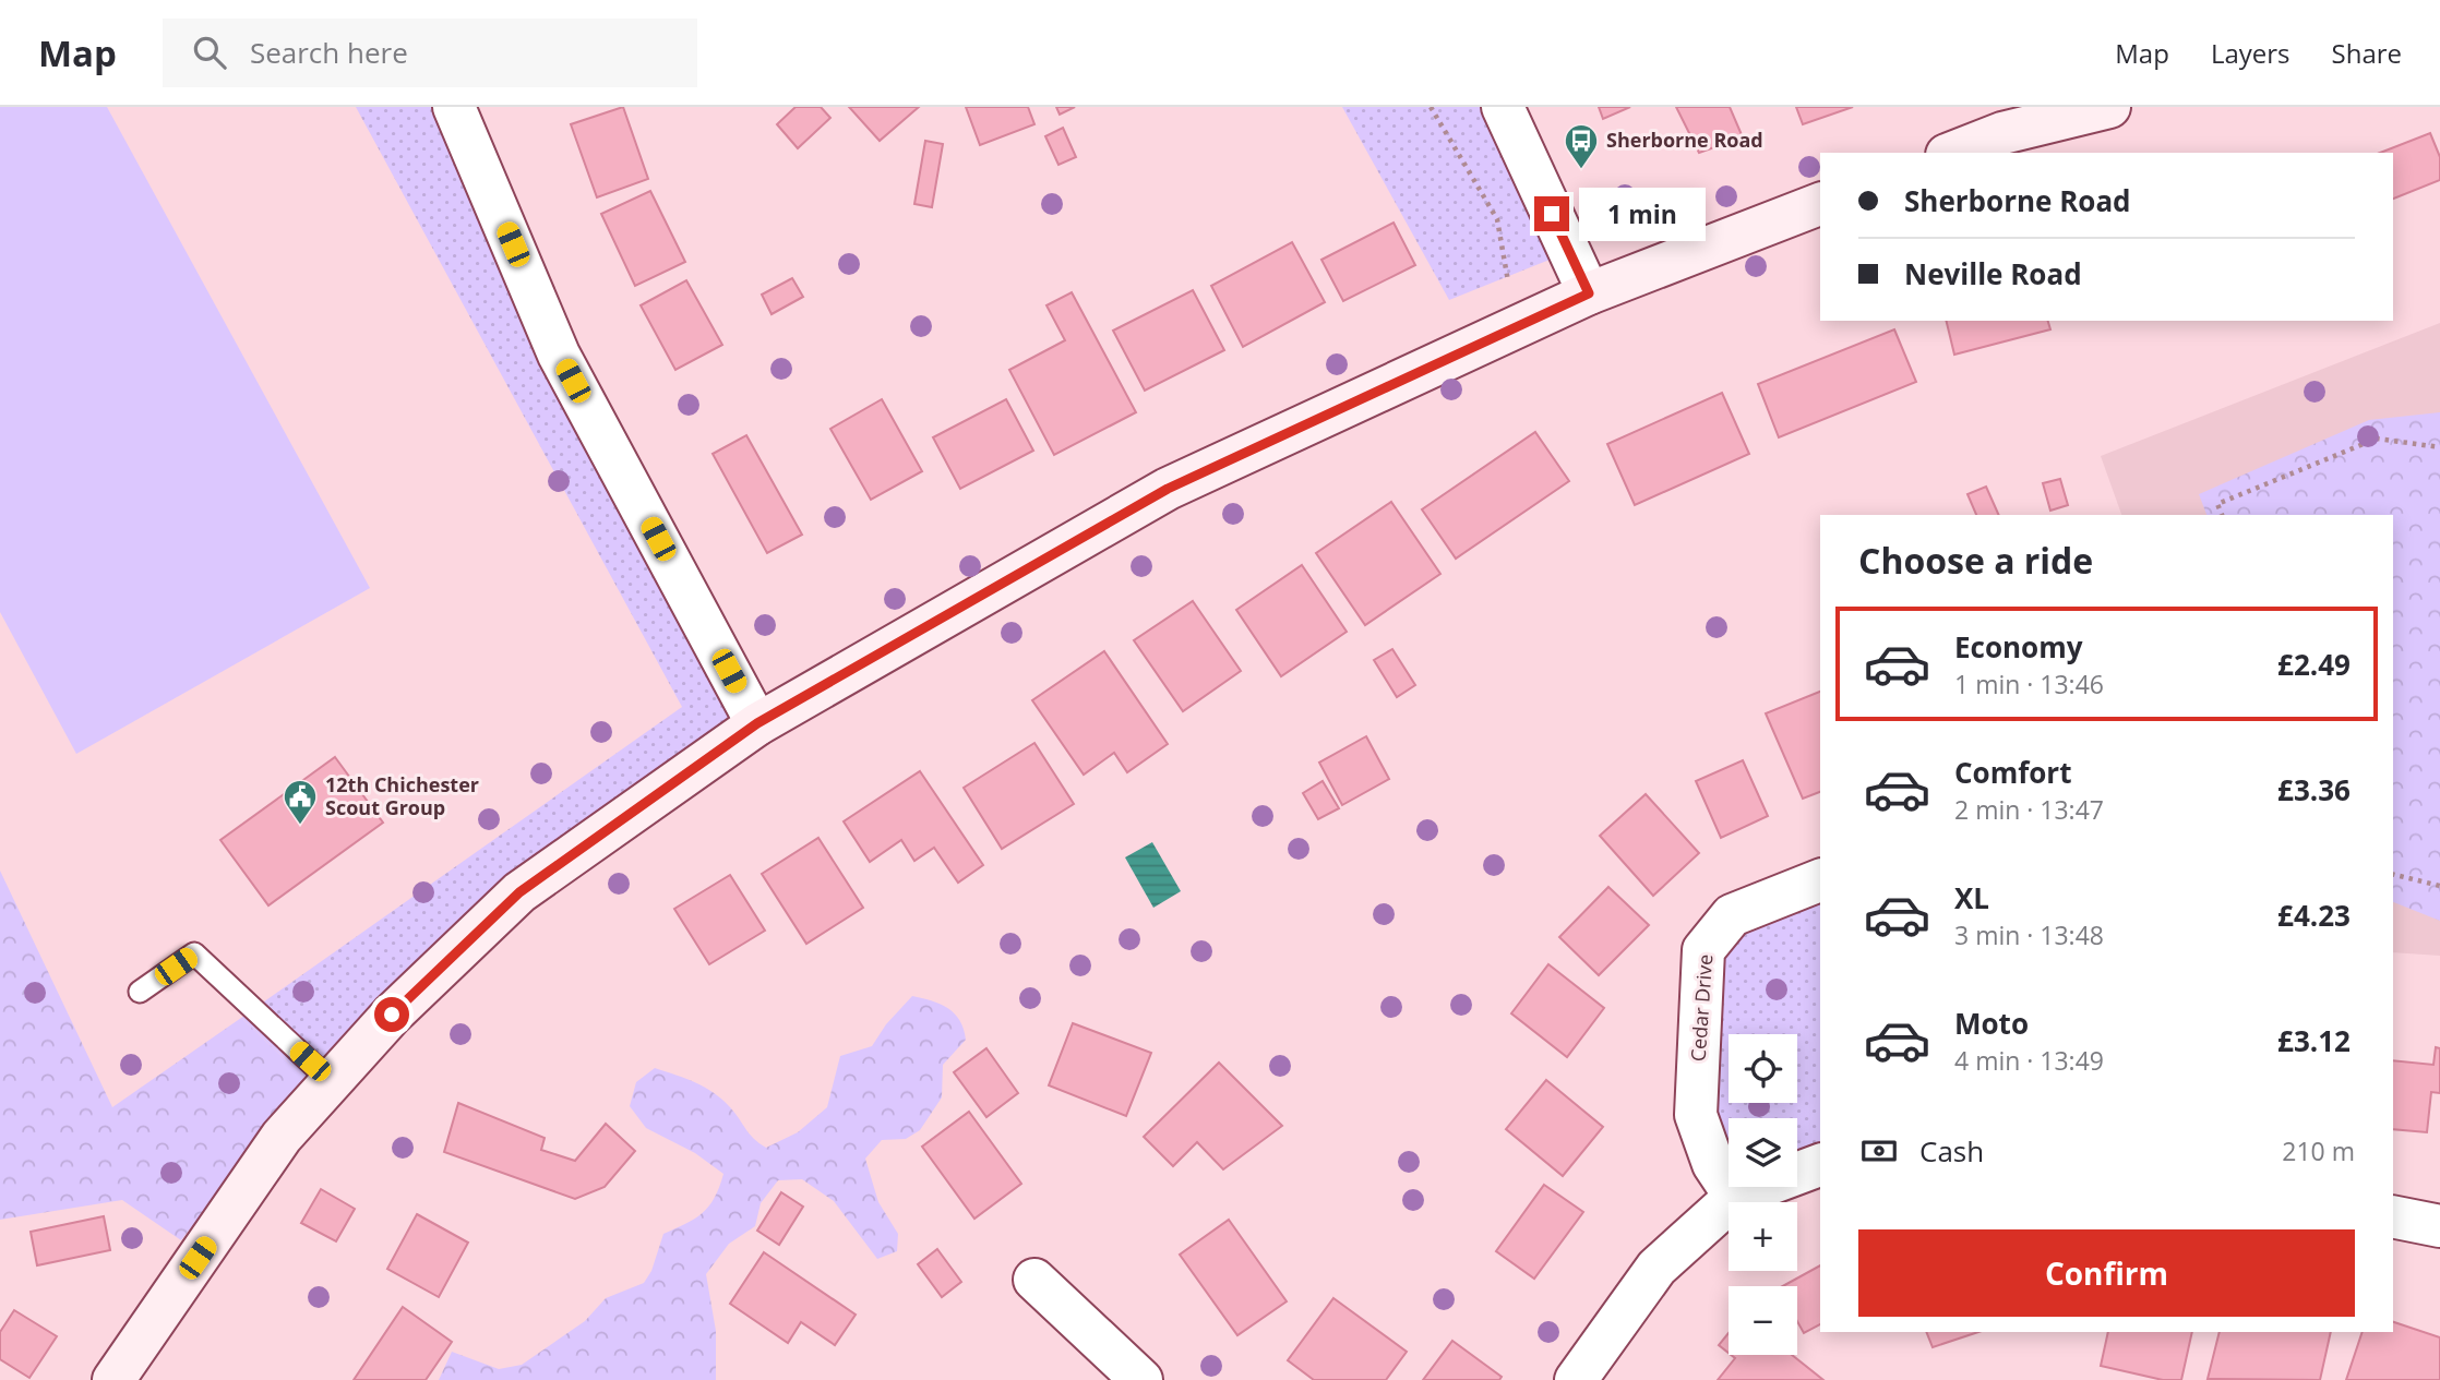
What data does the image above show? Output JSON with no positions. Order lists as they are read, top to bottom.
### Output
{
  "streets": {
    "street": ["Cedar Drive"]
  },
  "places": {
    "bus stop": ["Sherborne Road"],
    "public building": ["12th Chichester Scout Group"]
  },
  "page": {
    "header": "Map",
    "search": "Search here",
    "nav": ["Map", "Layers", "Share"],
    "banner": ["Sherborne Road", "Neville Road"],
    "bubble": "1 min",
    "heading": "Choose a ride",
    "list": [
      {
        "name": "Economy",
        "note": "1 min · 13:46",
        "value": "£2.49"
      },
      {
        "name": "Comfort",
        "note": "2 min · 13:47",
        "value": "£3.36"
      },
      {
        "name": "XL",
        "note": "3 min · 13:48",
        "value": "£4.23"
      },
      {
        "name": "Moto",
        "note": "4 min · 13:49",
        "value": "£3.12"
      }
    ],
    "map_buttons": ["+", "−"],
    "pay": ["Cash", "210 m"],
    "buttons": "Confirm"
  }
}
